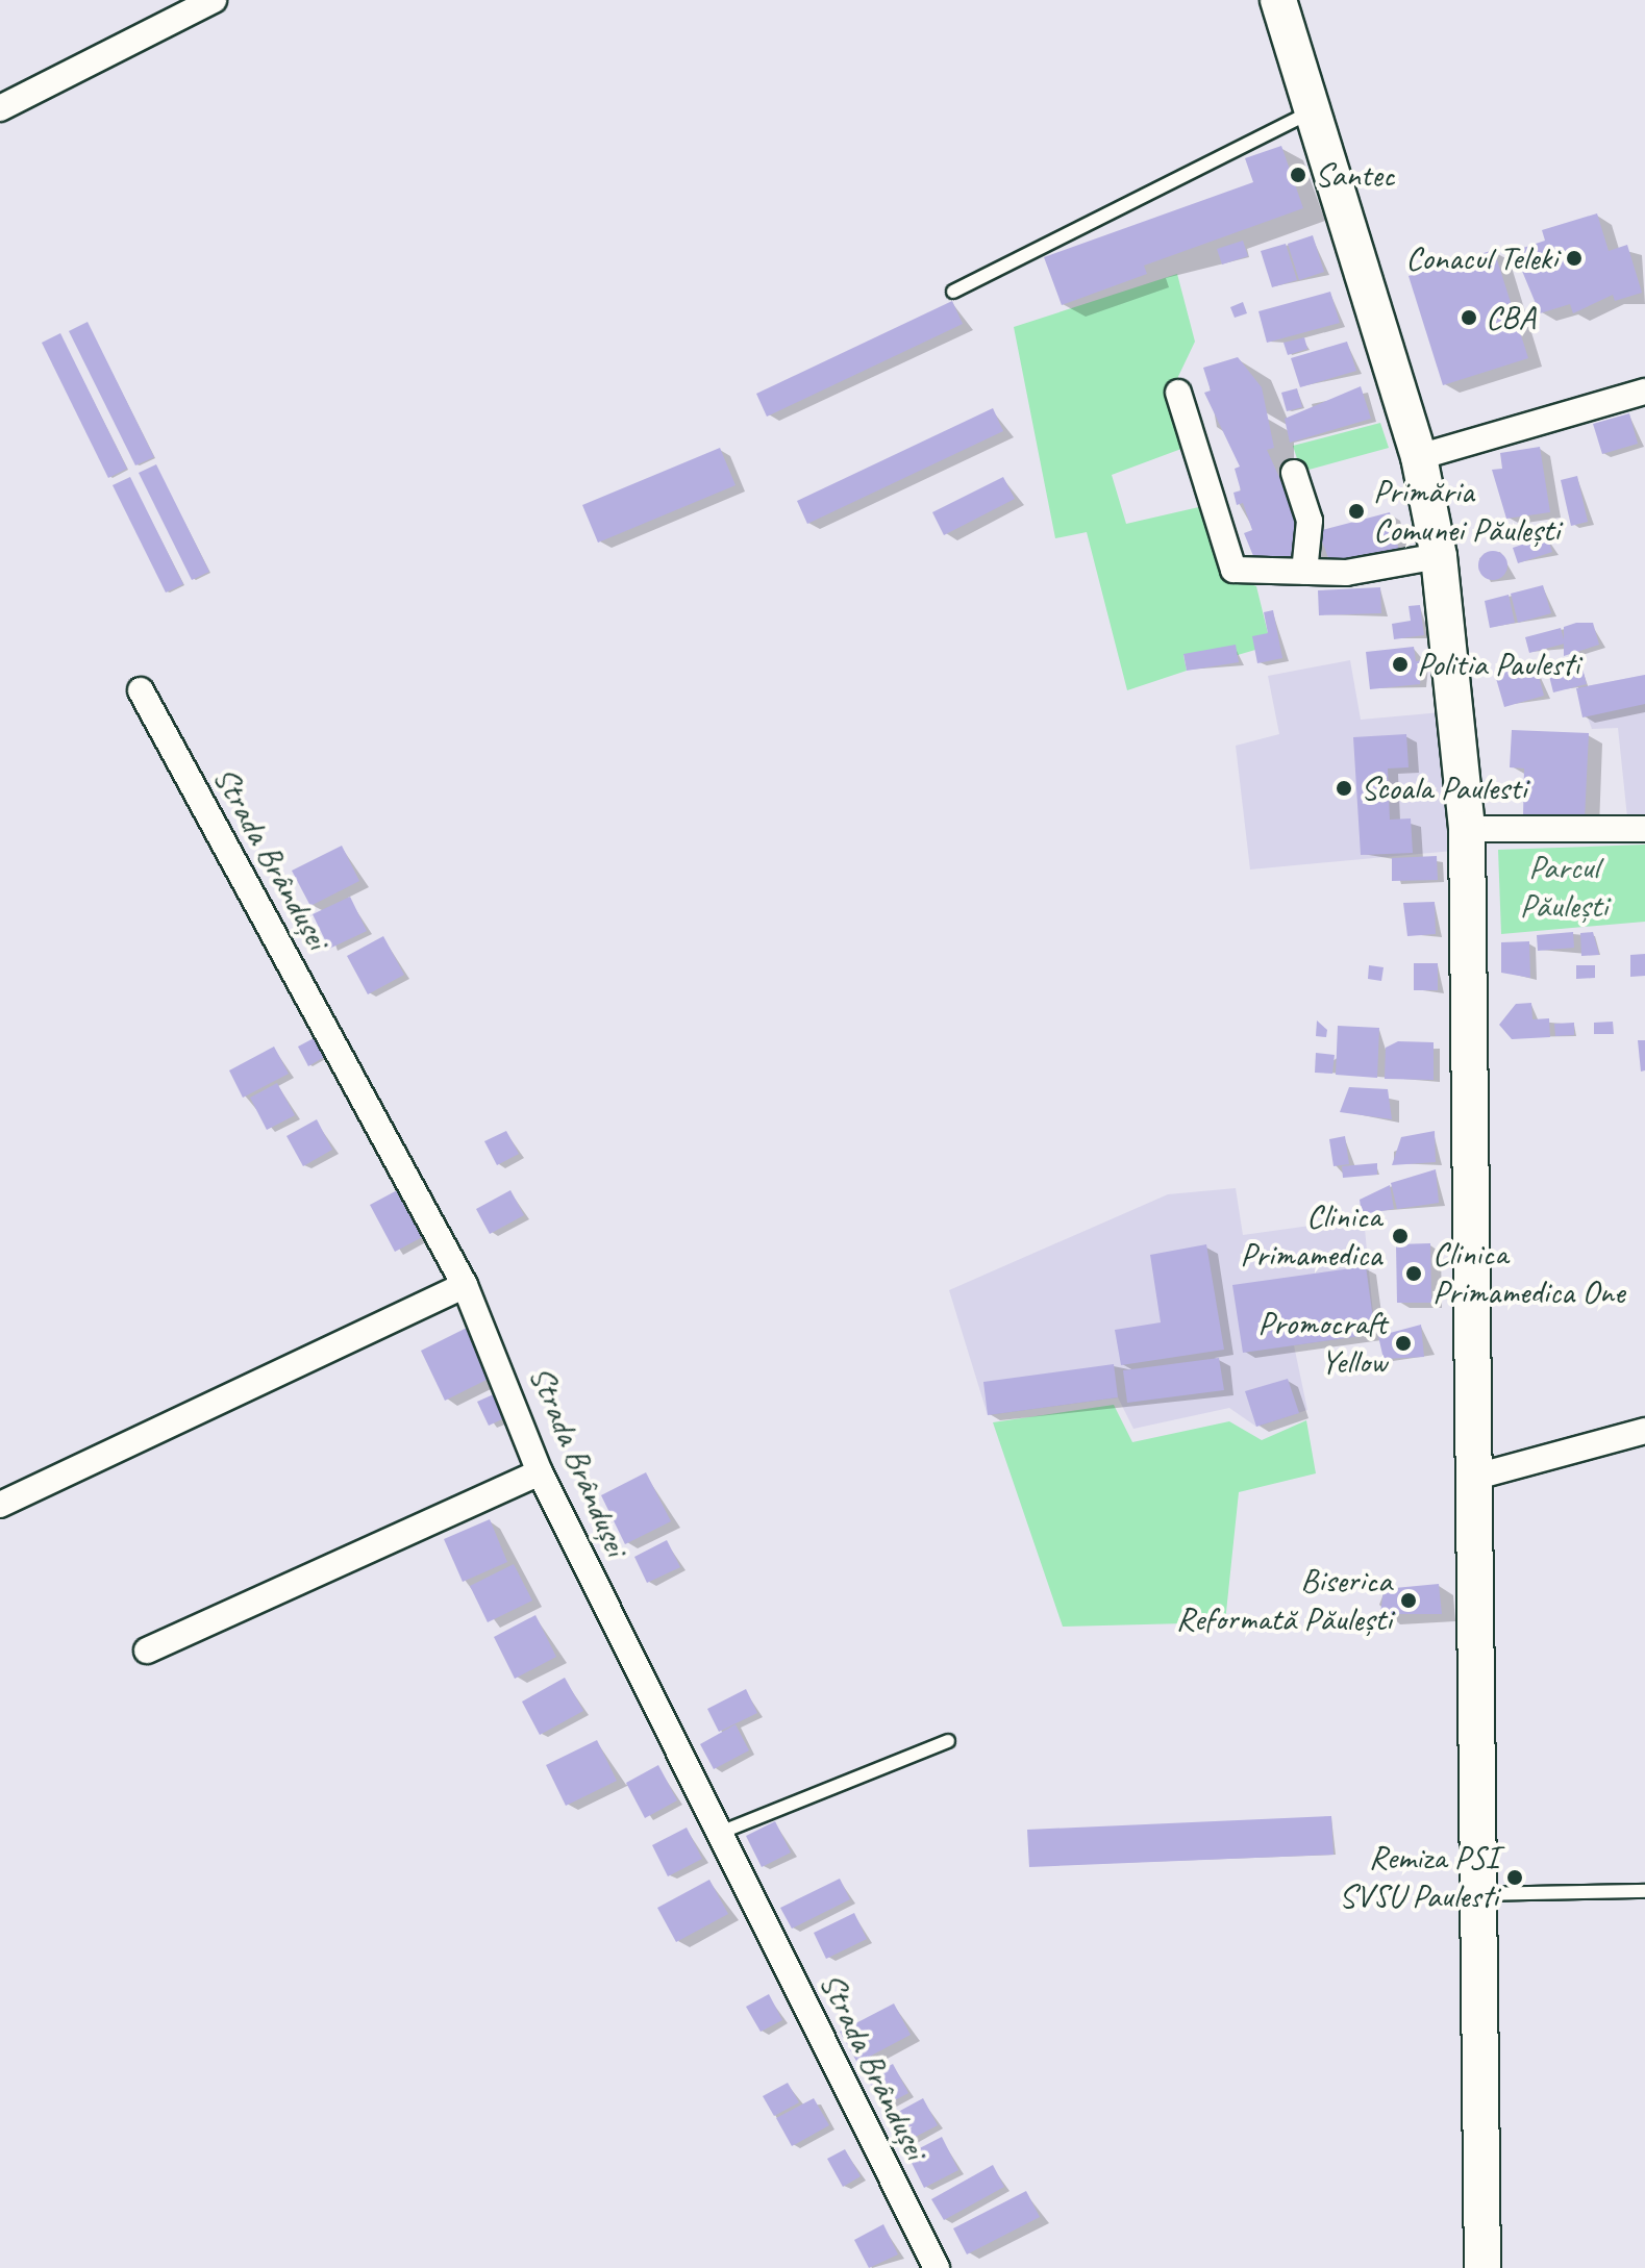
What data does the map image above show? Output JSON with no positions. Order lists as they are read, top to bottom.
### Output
{
  "streets": {
    "street": ["Strada Brândușei"]
  },
  "parks": ["Parcul Păulești"],
  "places": [
    "Santec",
    "Conacul Teleki",
    "CBA",
    "Primăria Comunei Păulești",
    "Politia Paulesti",
    "Scoala Paulesti",
    "Clinica Primamedica",
    "Clinica Primamedica One",
    "Promocraft Yellow",
    "Biserica Reformată Păulești",
    "Remiza PSI SVSU Paulesti"
  ]
}
